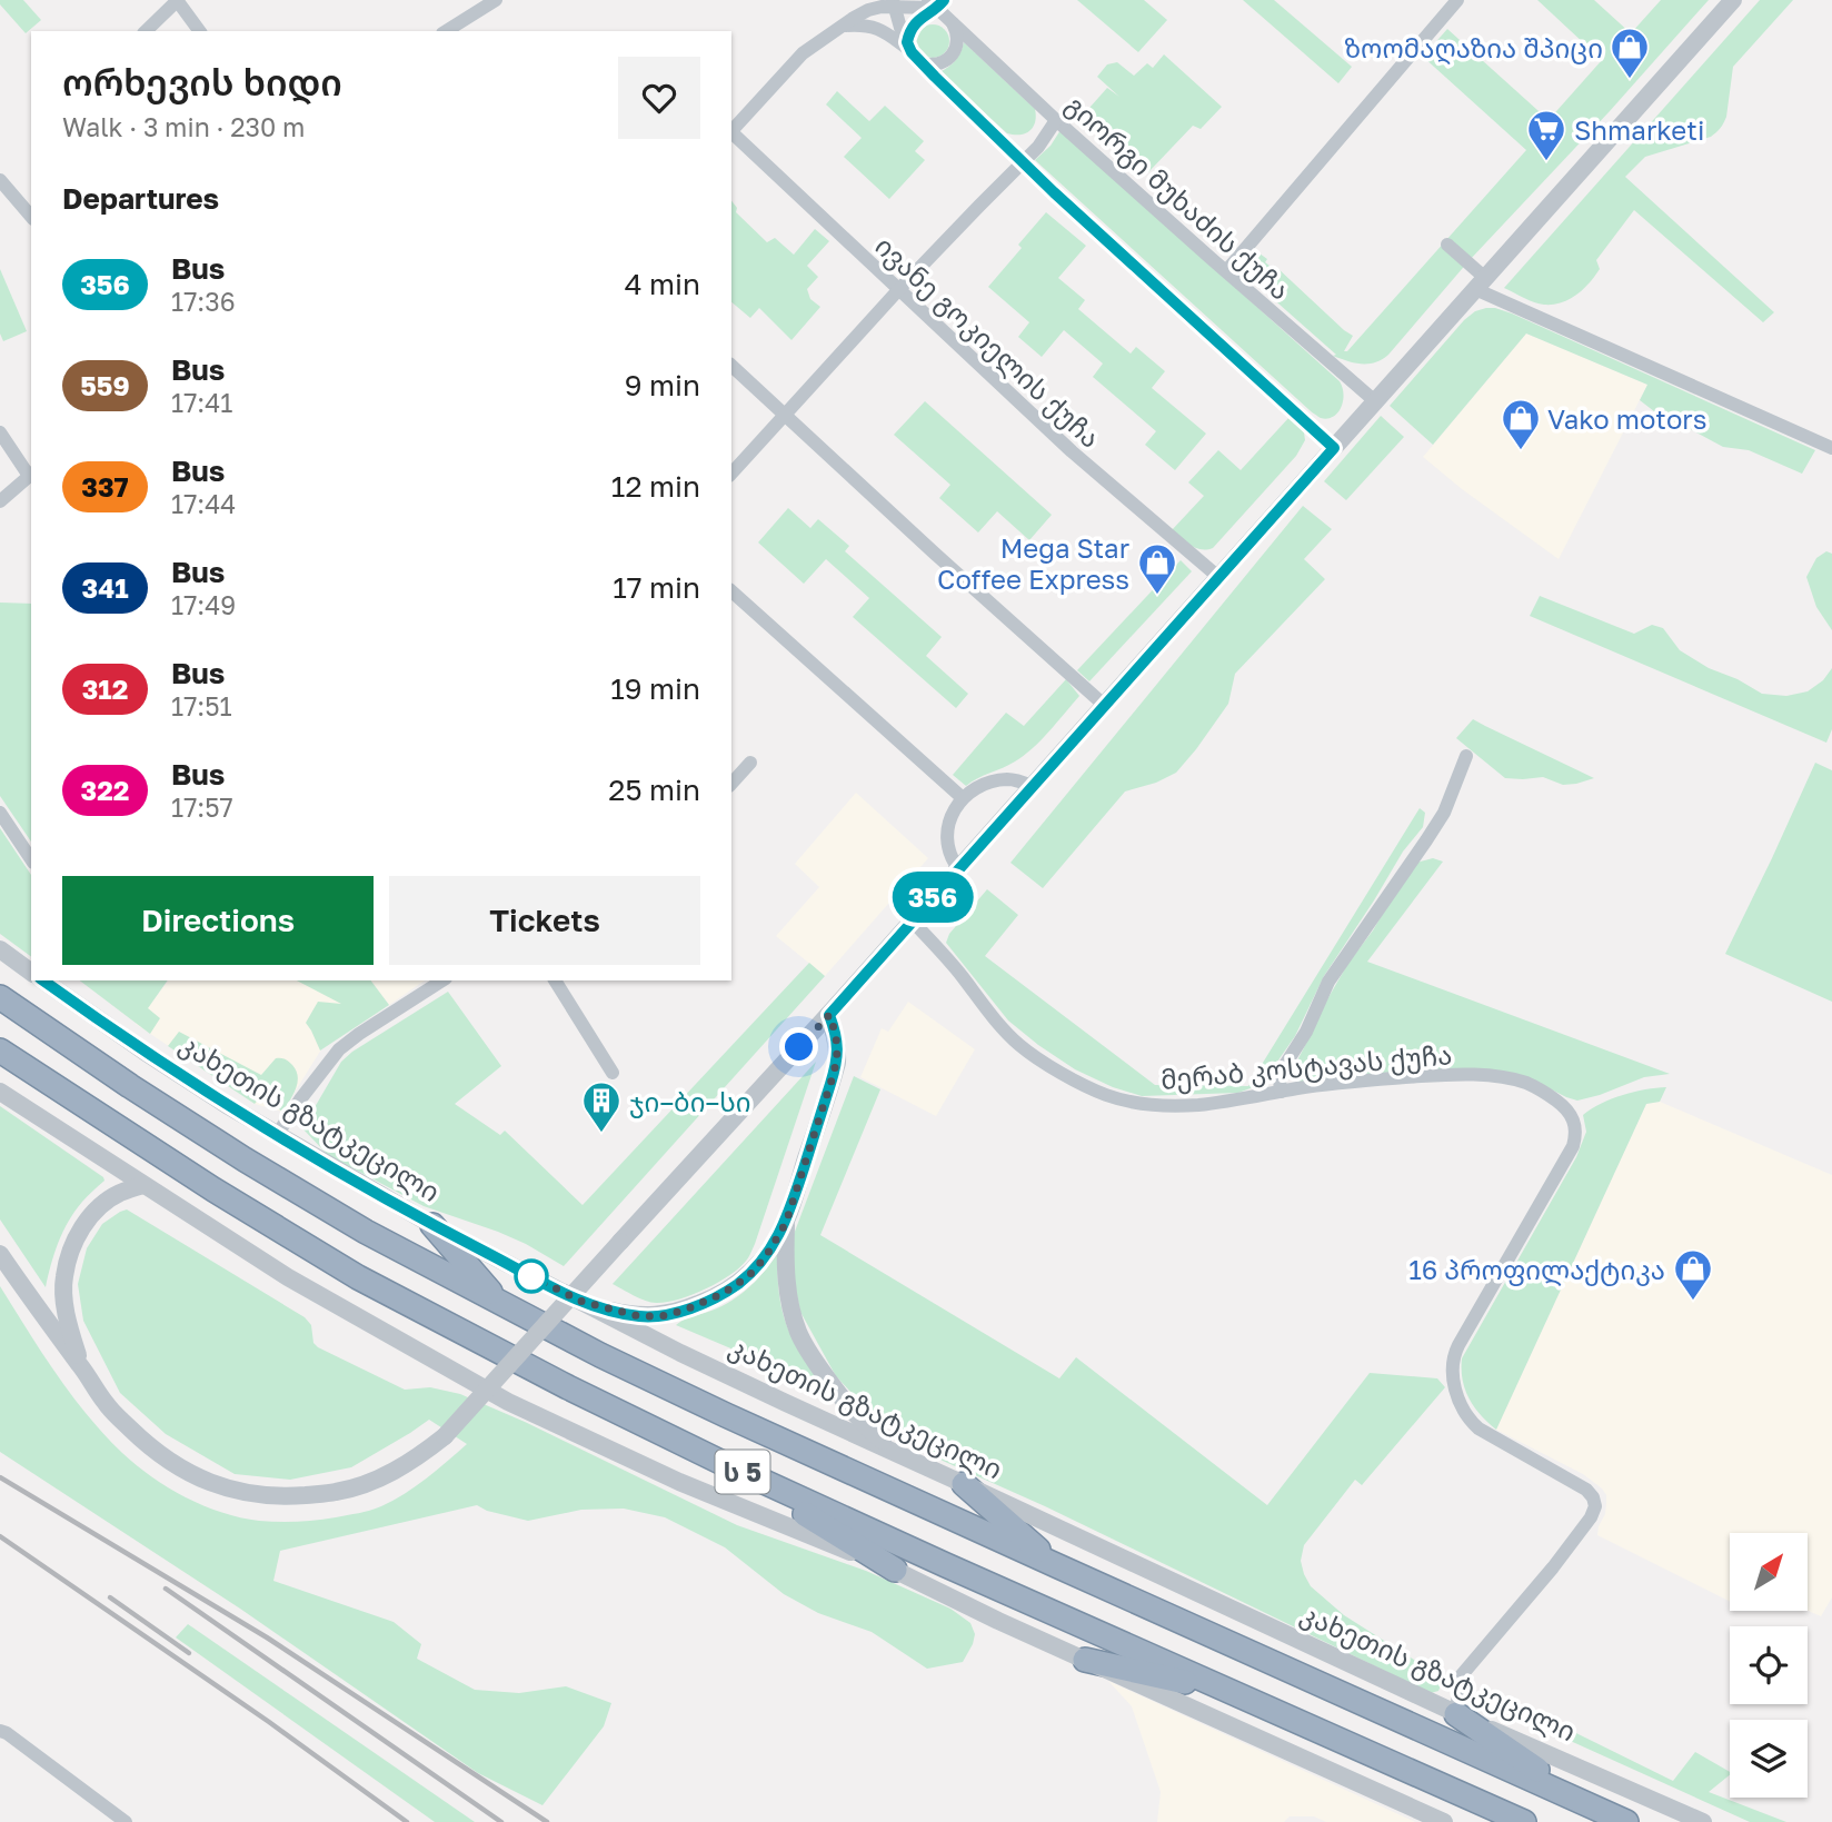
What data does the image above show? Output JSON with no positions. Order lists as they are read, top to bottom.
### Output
{
  "streets": {
    "highway": ["ს 5"],
    "street": [
      "გიორგი მუხაძის ქუჩა",
      "ივანე გოკიელის ქუჩა",
      "მერაბ კოსტავას ქუჩა",
      "კახეთის გზატკეცილი"
    ]
  },
  "crossings": [
    ["მერაბ კოსტავას ქუჩა", "კახეთის გზატკეცილი"]
  ],
  "places": {
    "shop": [
      "ზოომაღაზია შპიცი",
      "Vako motors",
      "Mega Star Coffee Express",
      "16 პროფილაქტიკა"
    ],
    "supermarket": ["Shmarketi"],
    "building": ["ჯი–ბი–სი"]
  },
  "lines": ["bus line 356"],
  "north": "top right",
  "page": {
    "on_map": "356",
    "heading": [
      ["ორხევის ხიდი", "Walk · 3 min · 230 m"],
      "Departures"
    ],
    "list": [
      {
        "mark": "356",
        "name": "Bus",
        "note": "17:36",
        "value": "4 min"
      },
      {
        "mark": "559",
        "name": "Bus",
        "note": "17:41",
        "value": "9 min"
      },
      {
        "mark": "337",
        "name": "Bus",
        "note": "17:44",
        "value": "12 min"
      },
      {
        "mark": "341",
        "name": "Bus",
        "note": "17:49",
        "value": "17 min"
      },
      {
        "mark": "312",
        "name": "Bus",
        "note": "17:51",
        "value": "19 min"
      },
      {
        "mark": "322",
        "name": "Bus",
        "note": "17:57",
        "value": "25 min"
      }
    ],
    "buttons": ["Directions", "Tickets"]
  }
}
